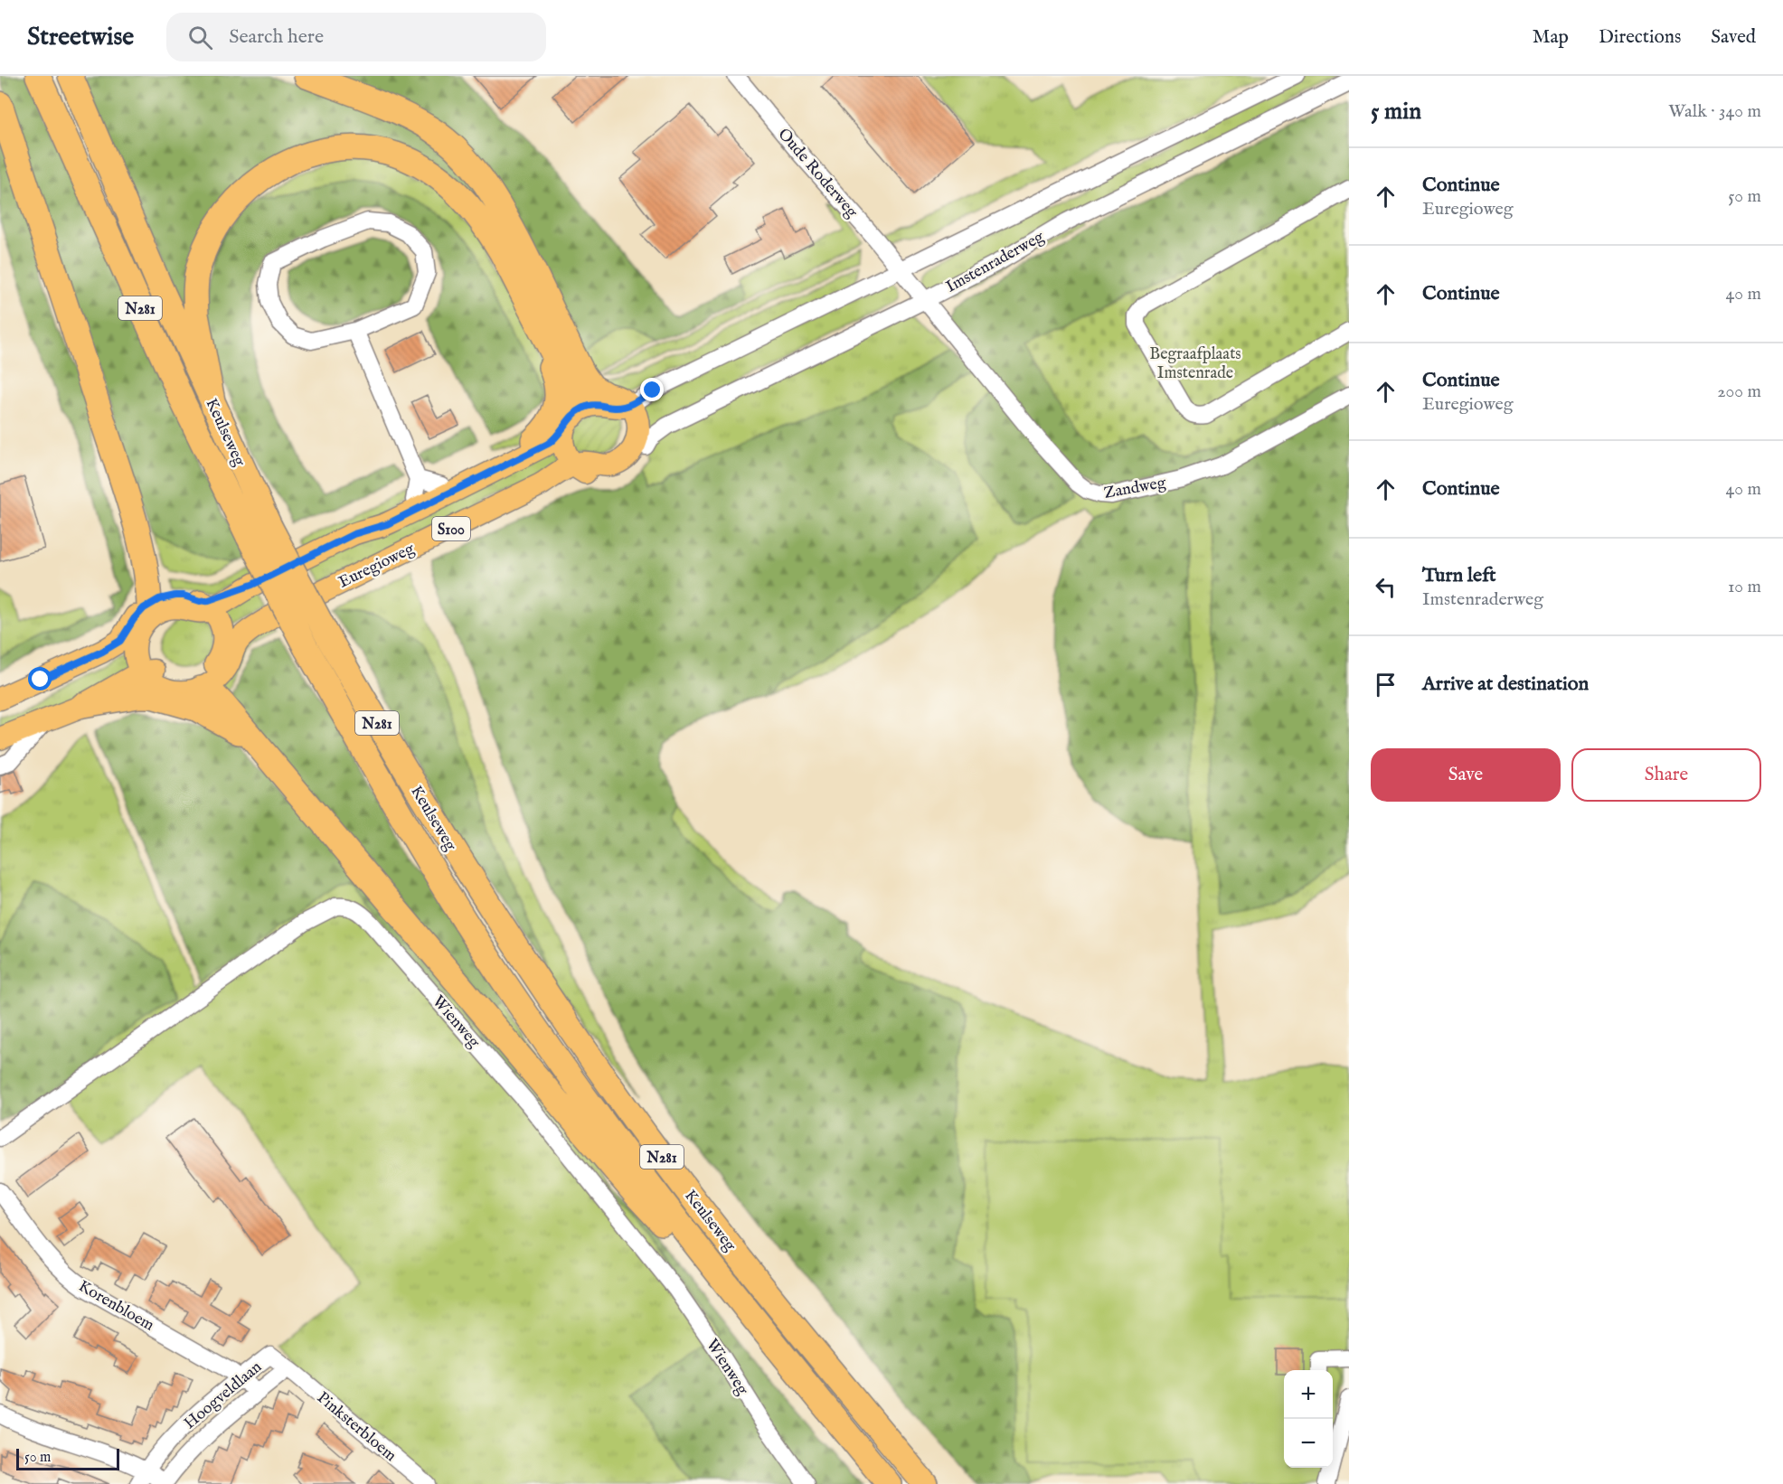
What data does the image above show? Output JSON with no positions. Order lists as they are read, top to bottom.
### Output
{
  "streets": {
    "highway": ["N281", "Keulseweg"],
    "main road": ["S100", "Euregioweg"],
    "street": [
      "Oude Roderweg",
      "Imstenraderweg",
      "Zandweg",
      "Wienweg",
      "Korenbloem",
      "Hoogveldlaan",
      "Pinksterbloem"
    ]
  },
  "crossings": [
    ["Oude Roderweg", "Imstenraderweg"],
    ["Oude Roderweg", "Zandweg"],
    ["Imstenraderweg", "Zandweg"],
    ["Imstenraderweg", "S100"],
    ["N281", "Keulseweg"],
    ["N281", "S100"],
    ["N281", "Euregioweg"],
    ["S100", "Euregioweg"],
    ["Korenbloem", "Hoogveldlaan"],
    ["Hoogveldlaan", "Pinksterbloem"]
  ],
  "parks": ["Begraafplaats Imstenrade"],
  "scale_bar": "50 m",
  "page": {
    "header": "Streetwise",
    "search": "Search here",
    "nav": ["Map", "Directions", "Saved"],
    "heading": ["5 min", "Walk · 340 m"],
    "list": [
      ["Continue", "Euregioweg", "50 m"],
      ["Continue", "40 m"],
      ["Continue", "Euregioweg", "200 m"],
      ["Continue", "40 m"],
      ["Turn left", "Imstenraderweg", "10 m"],
      "Arrive at destination"
    ],
    "buttons": ["Save", "Share"],
    "map_buttons": ["+", "−"],
    "scale": "50 m"
  }
}
